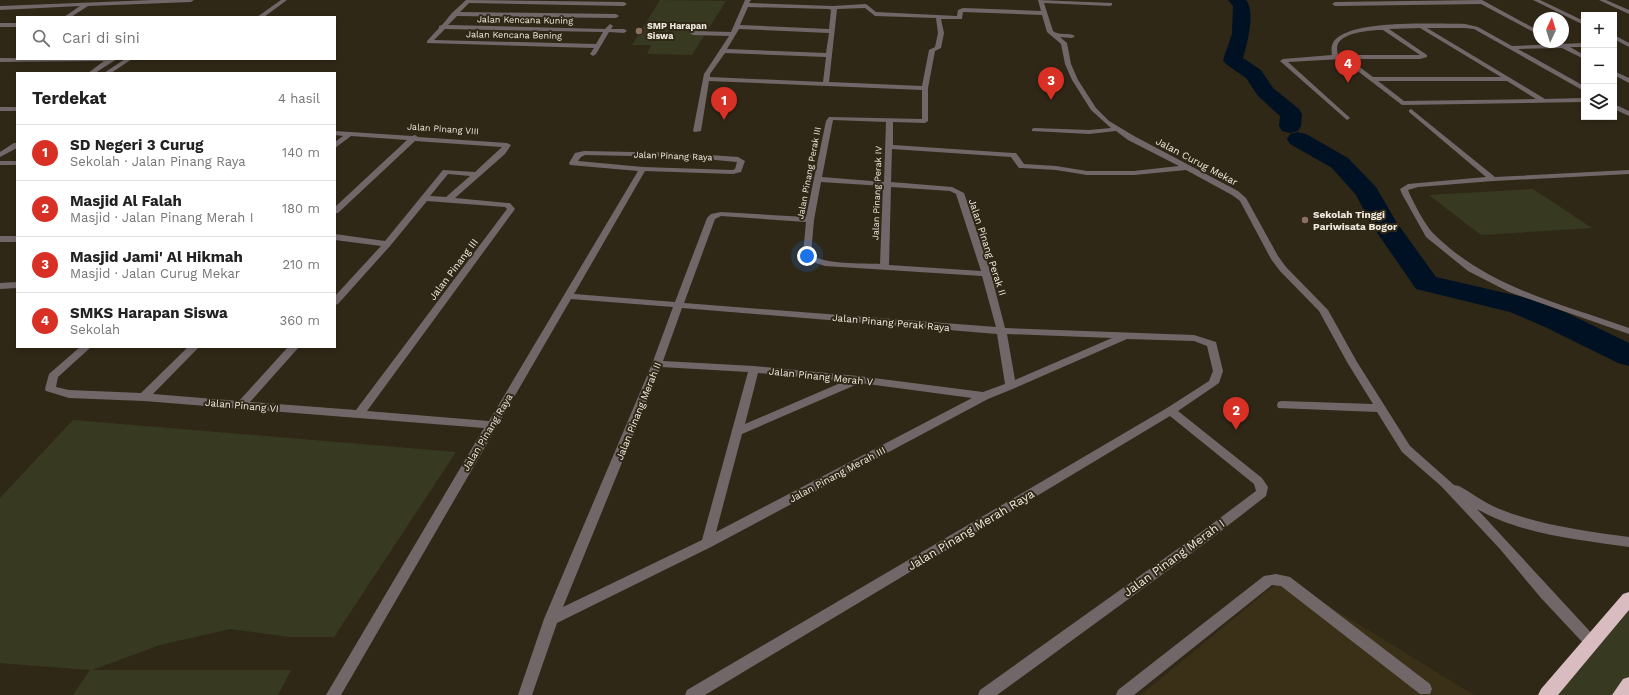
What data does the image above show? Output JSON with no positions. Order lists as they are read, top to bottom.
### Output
{
  "streets": {
    "street": [
      "Jalan Kencana Kuning",
      "Jalan Kencana Bening",
      "Jalan Pinang VIII",
      "Jalan Pinang Raya",
      "Jalan Curug Mekar",
      "Jalan Pinang Perak III",
      "Jalan Pinang Perak IV",
      "Jalan Pinang Perak II",
      "Jalan Pinang III",
      "Jalan Pinang Perak Raya",
      "Jalan Pinang Merah V",
      "Jalan Pinang VI",
      "Jalan Pinang Merah II",
      "Jalan Pinang Merah III",
      "Jalan Pinang Merah Raya",
      "Jalan Pinang Merah I"
    ]
  },
  "crossings": [
    ["Jalan Kencana Kuning", "Jalan Kencana Bening"],
    ["Jalan Pinang VIII", "Jalan Pinang III"],
    ["Jalan Pinang Raya", "Jalan Pinang Perak Raya"],
    ["Jalan Pinang Raya", "Jalan Pinang VI"],
    ["Jalan Pinang Perak III", "Jalan Pinang Perak IV"],
    ["Jalan Pinang Perak III", "Jalan Pinang Perak II"],
    ["Jalan Pinang Perak III", "Jalan Pinang Merah II"],
    ["Jalan Pinang Perak IV", "Jalan Pinang Perak II"],
    ["Jalan Pinang Perak II", "Jalan Pinang Perak Raya"],
    ["Jalan Pinang Perak II", "Jalan Pinang Merah III"],
    ["Jalan Pinang III", "Jalan Pinang VI"],
    ["Jalan Pinang Perak Raya", "Jalan Pinang Merah II"],
    ["Jalan Pinang Perak Raya", "Jalan Pinang Merah III"],
    ["Jalan Pinang Perak Raya", "Jalan Pinang Merah Raya"],
    ["Jalan Pinang Merah V", "Jalan Pinang Merah II"],
    ["Jalan Pinang Merah V", "Jalan Pinang Merah III"],
    ["Jalan Pinang Merah II", "Jalan Pinang Merah III"],
    ["Jalan Pinang Merah Raya", "Jalan Pinang Merah I"]
  ],
  "places": ["SMP Harapan Siswa", "Sekolah Tinggi Pariwisata Bogor"],
  "north": "top",
  "page": {
    "map_buttons": ["+", "−"],
    "search": "Cari di sini",
    "pins": [
      "4",
      "3",
      "1",
      "2"
    ],
    "heading": ["Terdekat", "4 hasil"],
    "list": [
      {
        "mark": "1",
        "name": "SD Negeri 3 Curug",
        "note": "Sekolah · Jalan Pinang Raya",
        "value": "140 m"
      },
      {
        "mark": "2",
        "name": "Masjid Al Falah",
        "note": "Masjid · Jalan Pinang Merah I",
        "value": "180 m"
      },
      {
        "mark": "3",
        "name": "Masjid Jami' Al Hikmah",
        "note": "Masjid · Jalan Curug Mekar",
        "value": "210 m"
      },
      {
        "mark": "4",
        "name": "SMKS Harapan Siswa",
        "note": "Sekolah",
        "value": "360 m"
      }
    ]
  }
}
